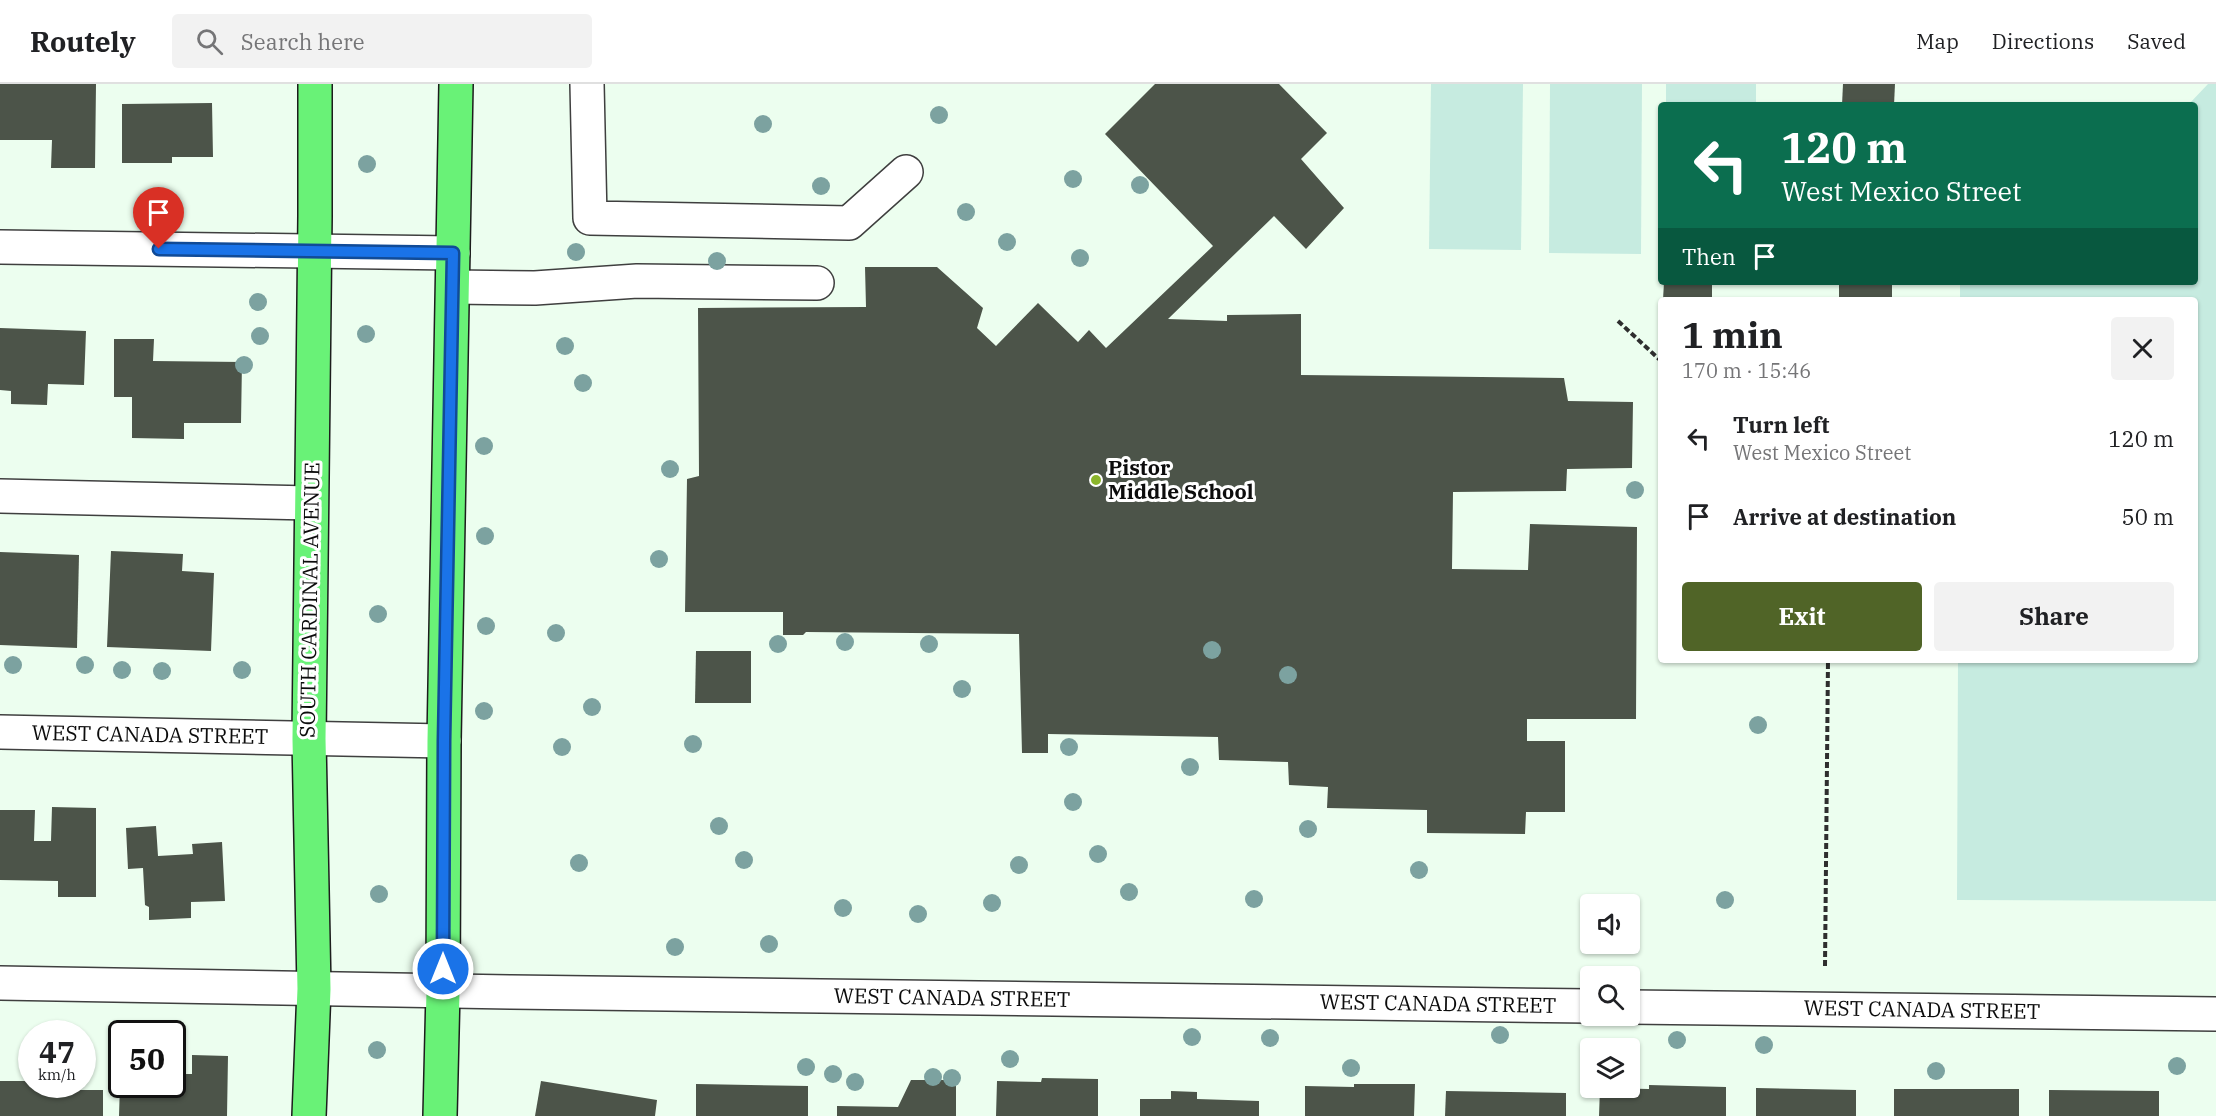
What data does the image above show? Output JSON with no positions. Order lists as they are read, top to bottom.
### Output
{
  "streets": {
    "main road": ["SOUTH CARDINAL AVENUE"],
    "street": ["WEST CANADA STREET"]
  },
  "crossings": [
    ["SOUTH CARDINAL AVENUE", "WEST CANADA STREET"]
  ],
  "places": ["Pistor Middle School"],
  "page": {
    "header": "Routely",
    "search": "Search here",
    "nav": ["Map", "Directions", "Saved"],
    "turn": ["120 m", "West Mexico Street"],
    "then": "Then",
    "heading": ["1 min", "170 m · 15:46"],
    "list": [
      {
        "name": "Turn left",
        "note": "West Mexico Street",
        "value": "120 m"
      },
      {
        "name": "Arrive at destination",
        "value": "50 m"
      }
    ],
    "buttons": ["Exit", "Share"],
    "speed": "47 km/h",
    "limit": "50"
  }
}
